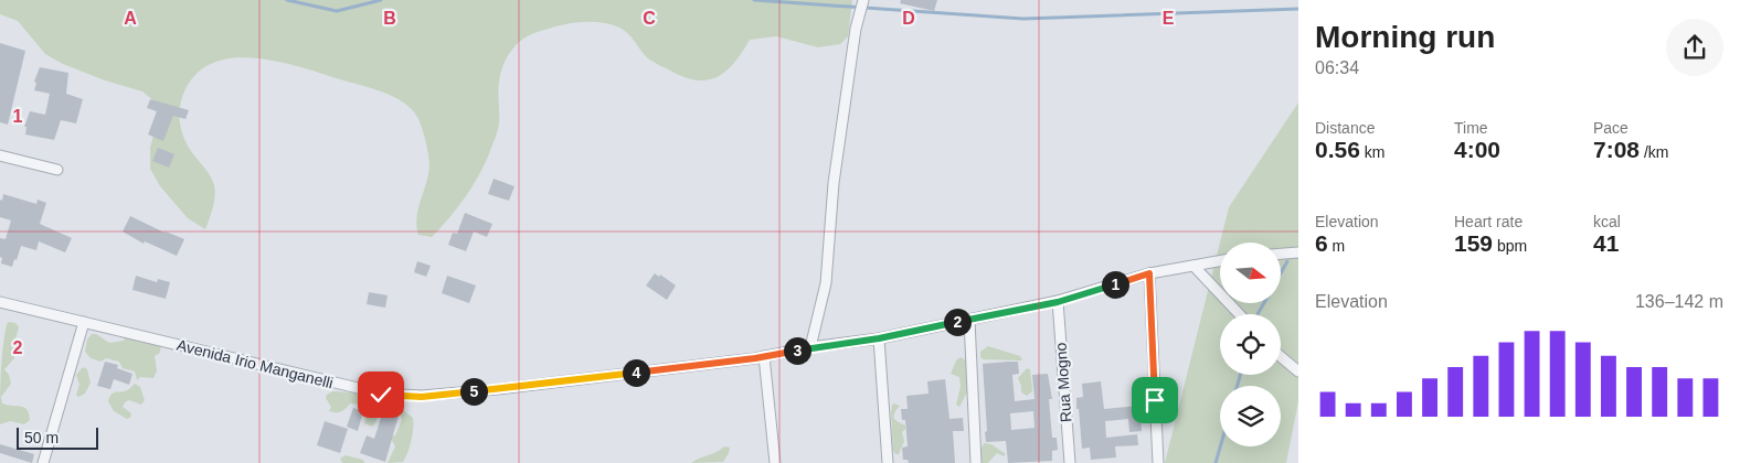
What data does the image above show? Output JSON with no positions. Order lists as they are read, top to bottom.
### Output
{
  "streets": {
    "street": ["Avenida Irio Manganelli", "Rua Mogno"]
  },
  "crossings": [
    ["Avenida Irio Manganelli", "Rua Mogno"]
  ],
  "scale_bar": "50 m",
  "north": "right",
  "page": {
    "heading": ["Morning run", "06:34"],
    "stats": [
      ["Distance", "0.56 km"],
      ["Time", "4:00"],
      ["Pace", "7:08 /km"],
      ["Elevation", "6 m"],
      ["Heart rate", "159 bpm"],
      ["kcal", "41"]
    ],
    "pins": [
      "1",
      "2",
      "3",
      "4",
      "5"
    ],
    "chart": ["Elevation", "136–142 m"],
    "scale": "50 m"
  },
  "grid": {
    "columns": [
      "A",
      "B",
      "C",
      "D",
      "E"
    ],
    "rows": ["1", "2"]
  }
}
